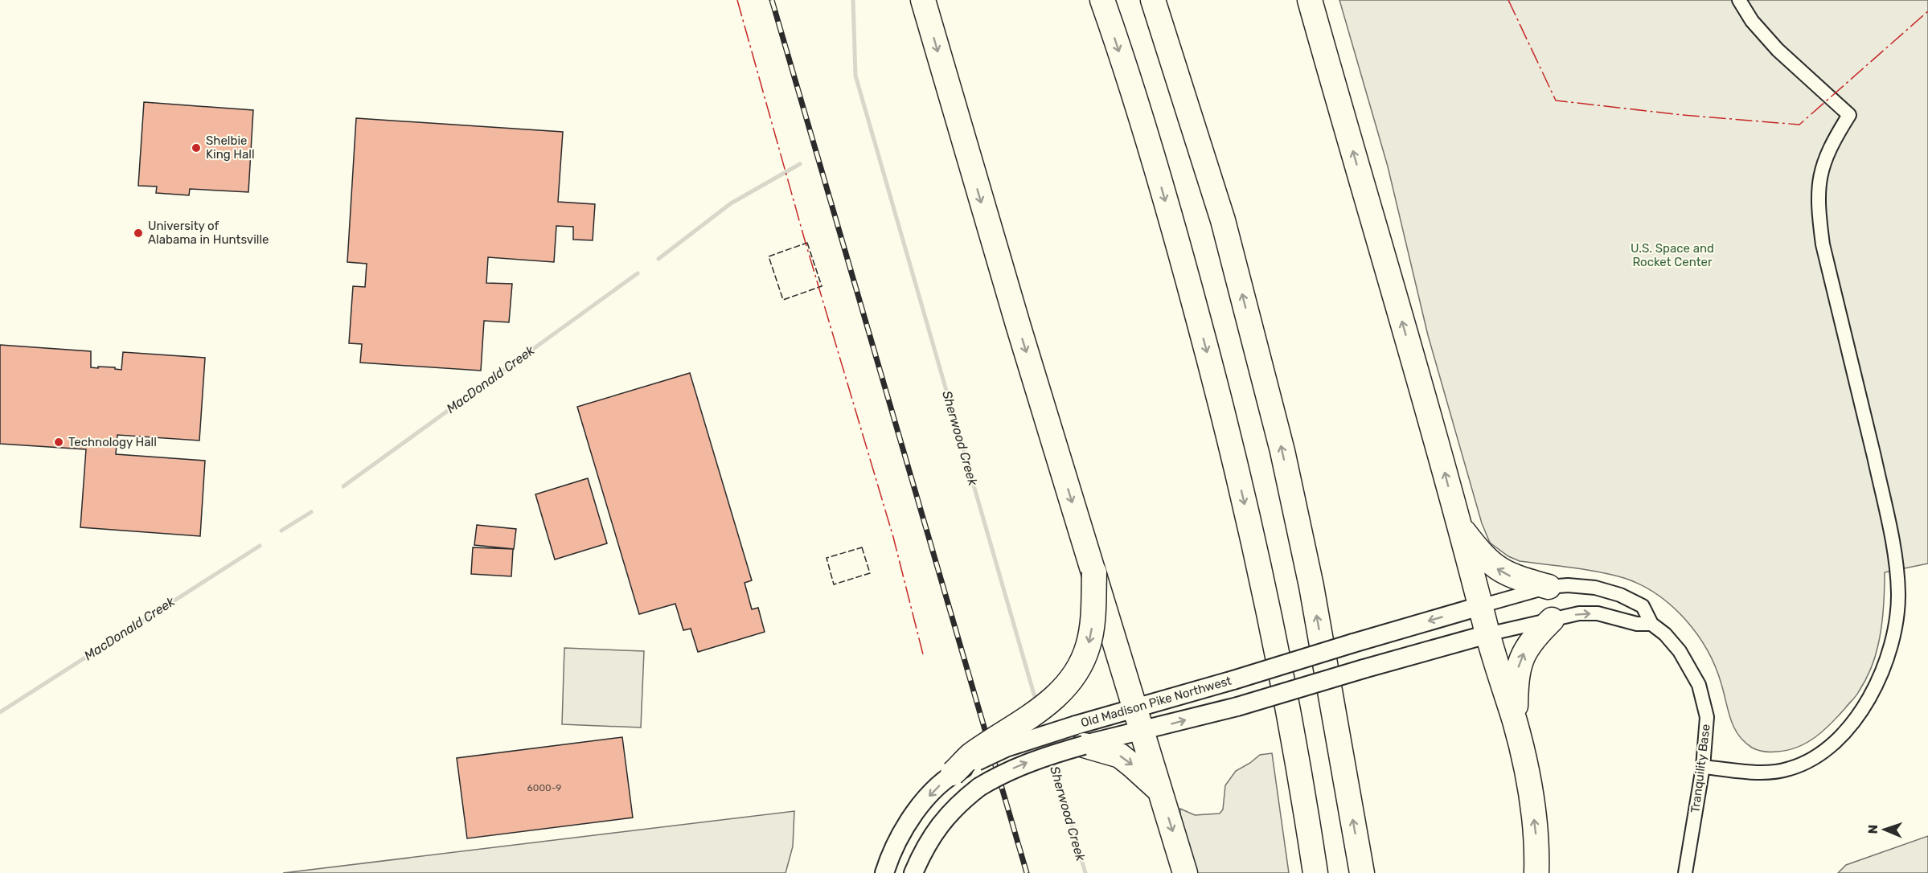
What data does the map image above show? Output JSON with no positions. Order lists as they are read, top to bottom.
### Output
{
  "streets": {
    "main road": ["Old Madison Pike Northwest"],
    "street": ["Tranquility Base"]
  },
  "crossings": [
    ["Old Madison Pike Northwest", "Tranquility Base"]
  ],
  "water": ["MacDonald Creek", "Sherwood Creek"],
  "parks": ["U.S. Space and Rocket Center"],
  "places": ["Shelbie King Hall", "University of Alabama in Huntsville", "Technology Hall"],
  "house_numbers": ["6000-9"],
  "north": "left"
}
